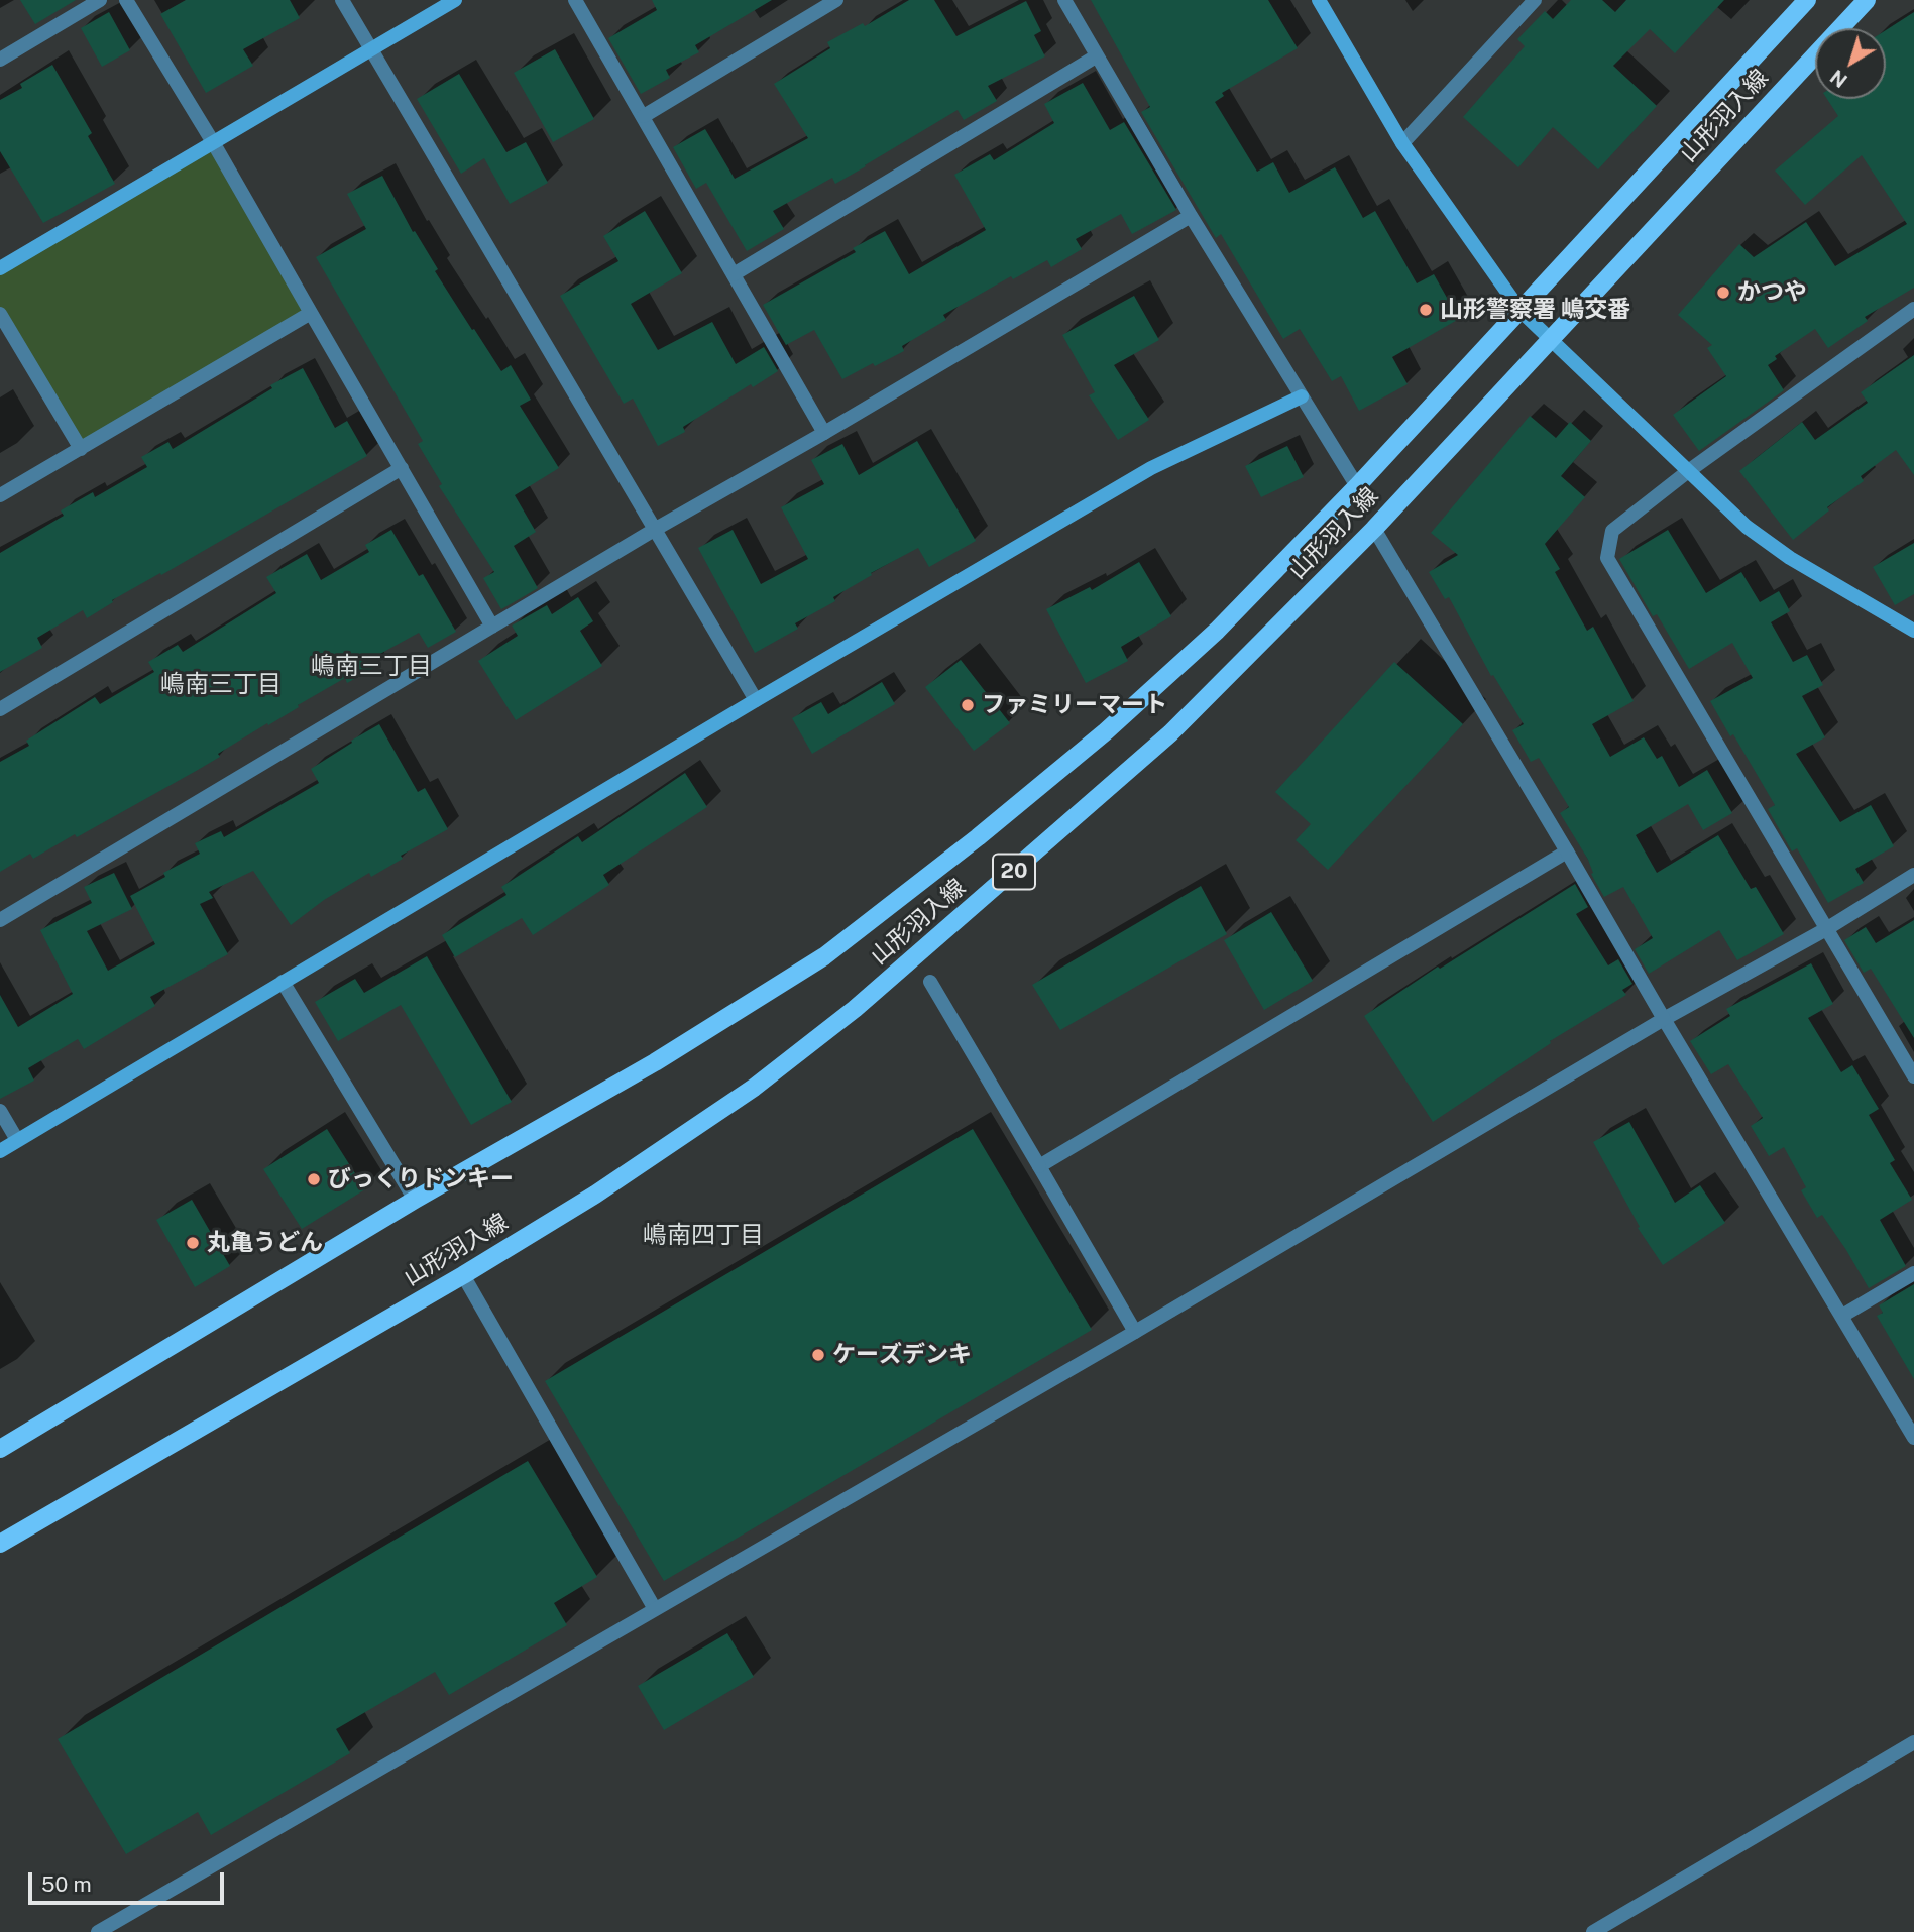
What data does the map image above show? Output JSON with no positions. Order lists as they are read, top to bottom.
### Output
{
  "streets": {
    "main road": ["山形羽入線", "20"]
  },
  "districts": ["嶋南三丁目", "嶋南三丁目", "嶋南四丁目"],
  "places": [
    "かつや",
    "山形警察署 嶋交番",
    "ファミリーマート",
    "びっくりドンキー",
    "丸亀うどん",
    "ケーズデンキ"
  ],
  "scale_bar": "50 m",
  "north": "bottom left"
}
